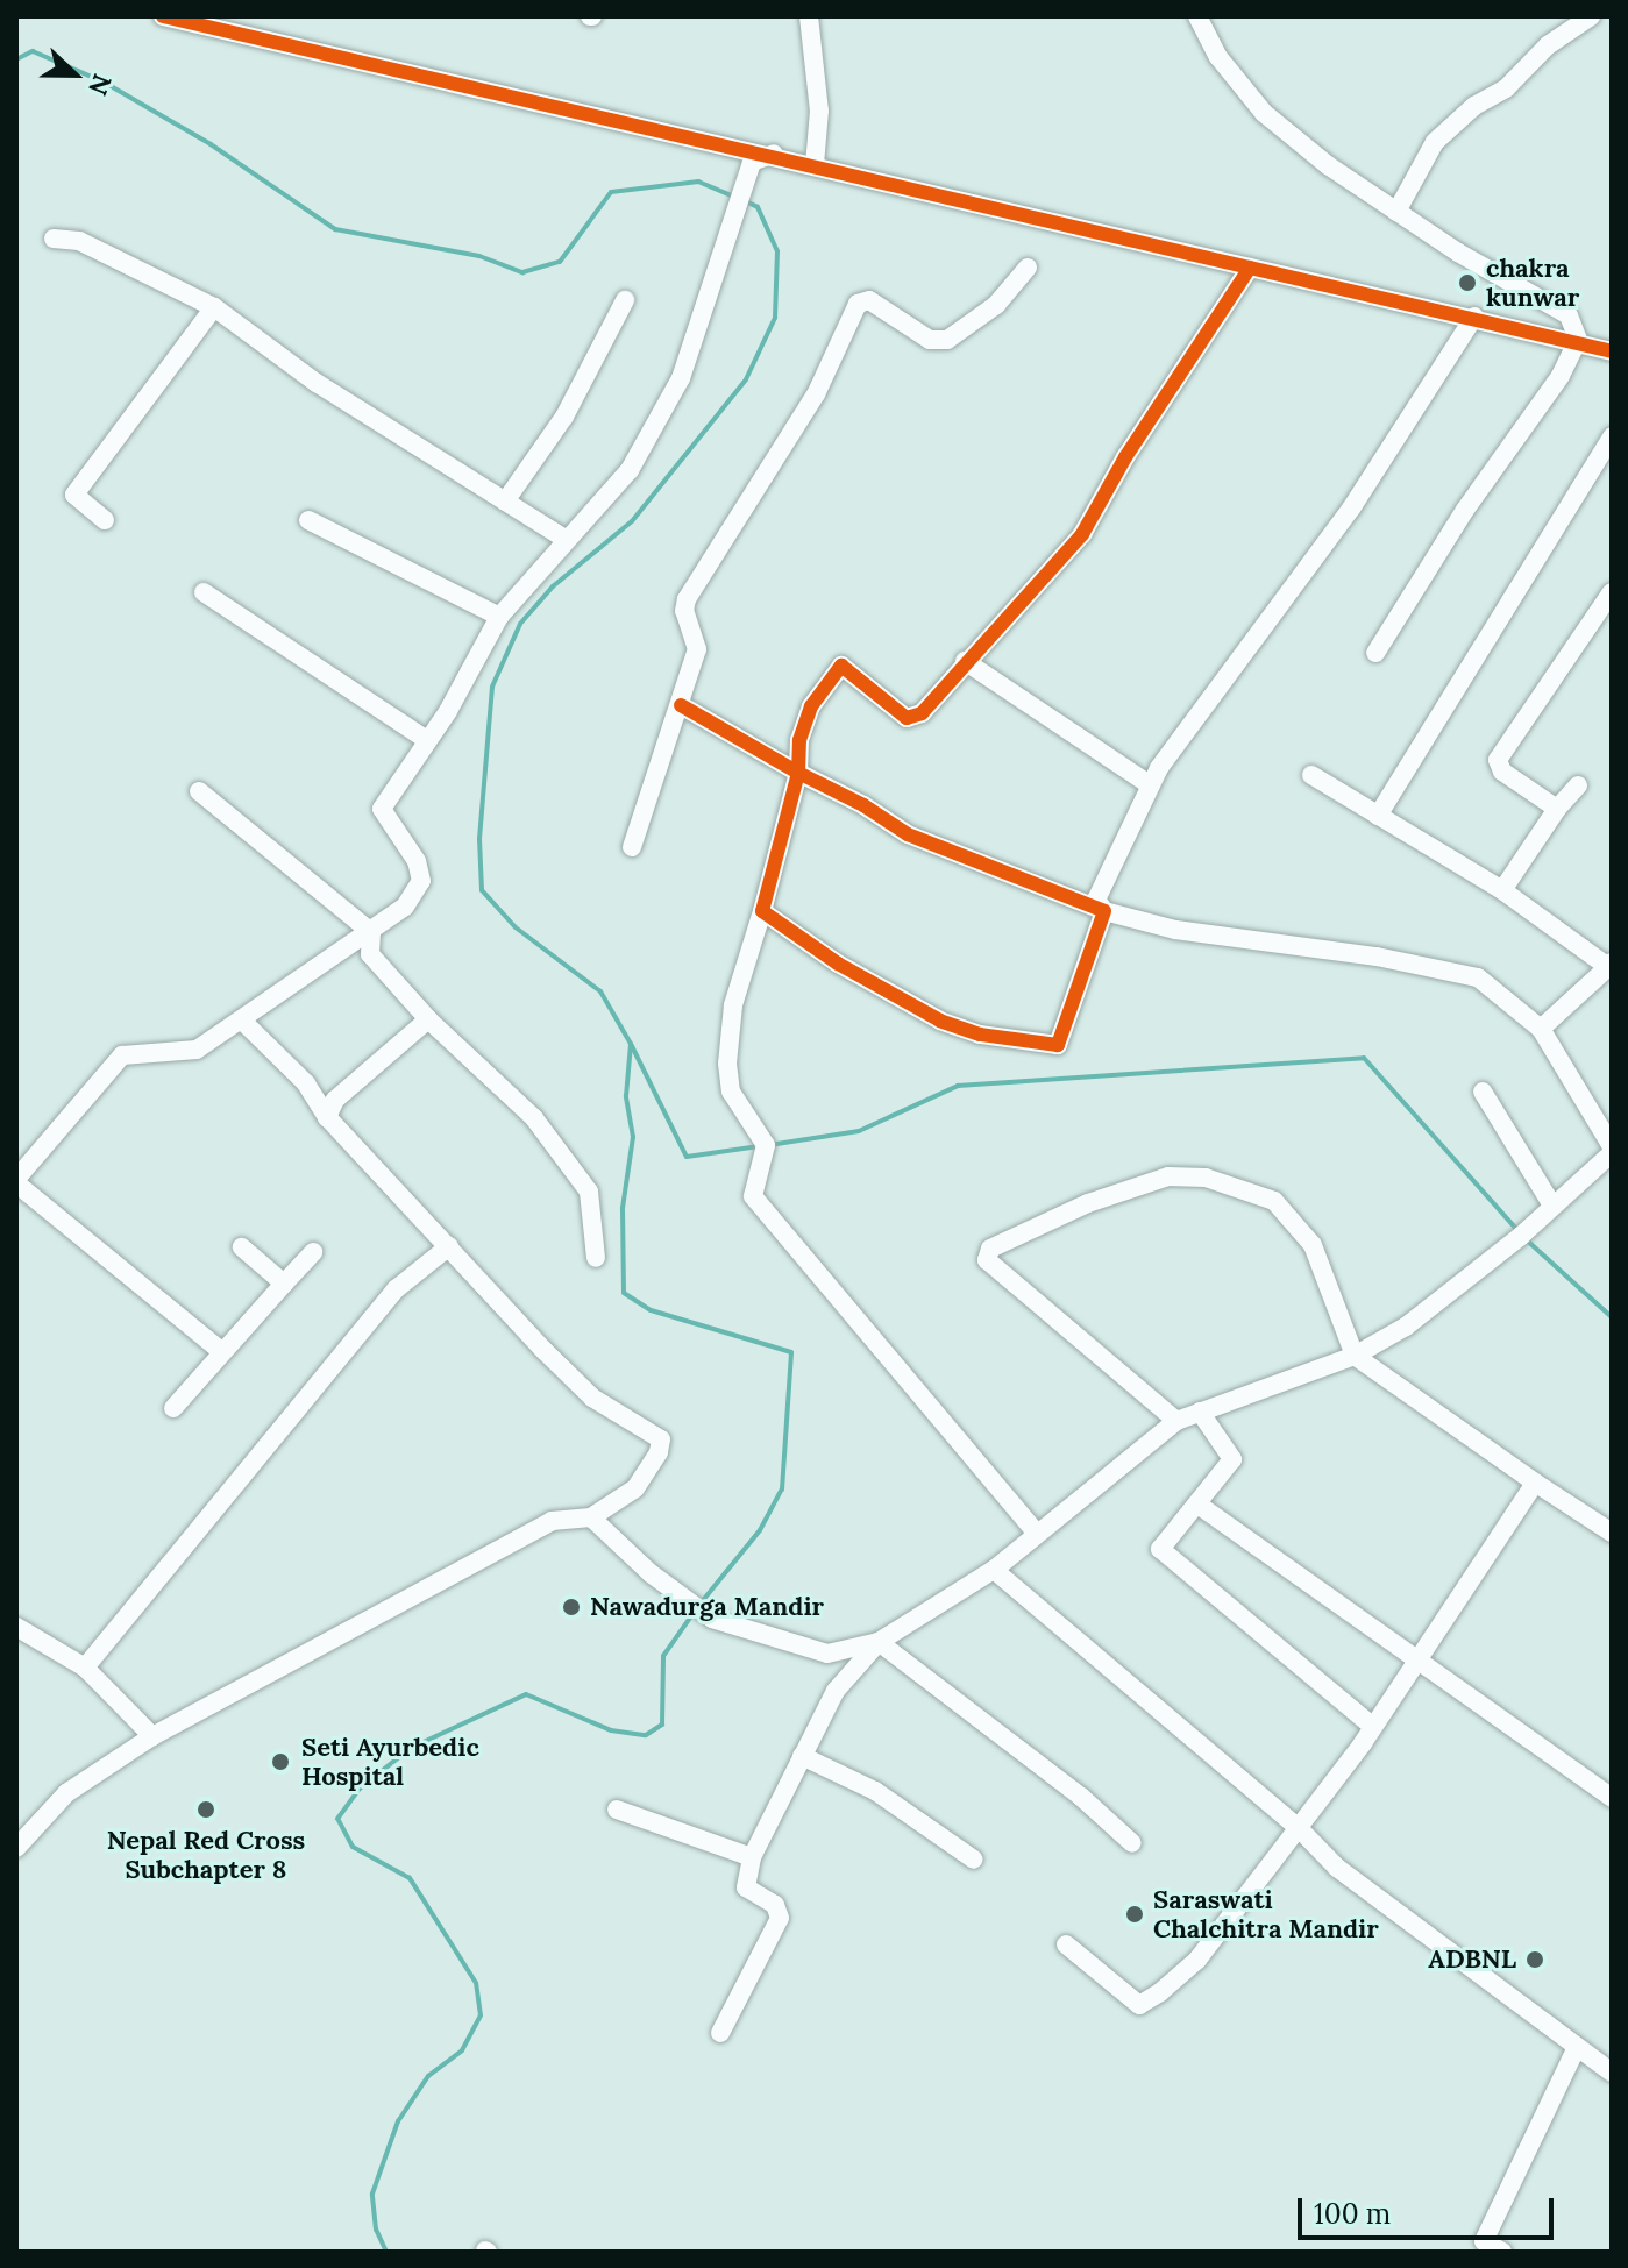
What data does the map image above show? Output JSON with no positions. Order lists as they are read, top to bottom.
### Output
{
  "places": [
    "chakra kunwar",
    "Nawadurga Mandir",
    "Seti Ayurbedic Hospital",
    "Nepal Red Cross Subchapter 8",
    "Saraswati Chalchitra Mandir",
    "ADBNL"
  ],
  "scale_bar": "100 m",
  "north": "right"
}
